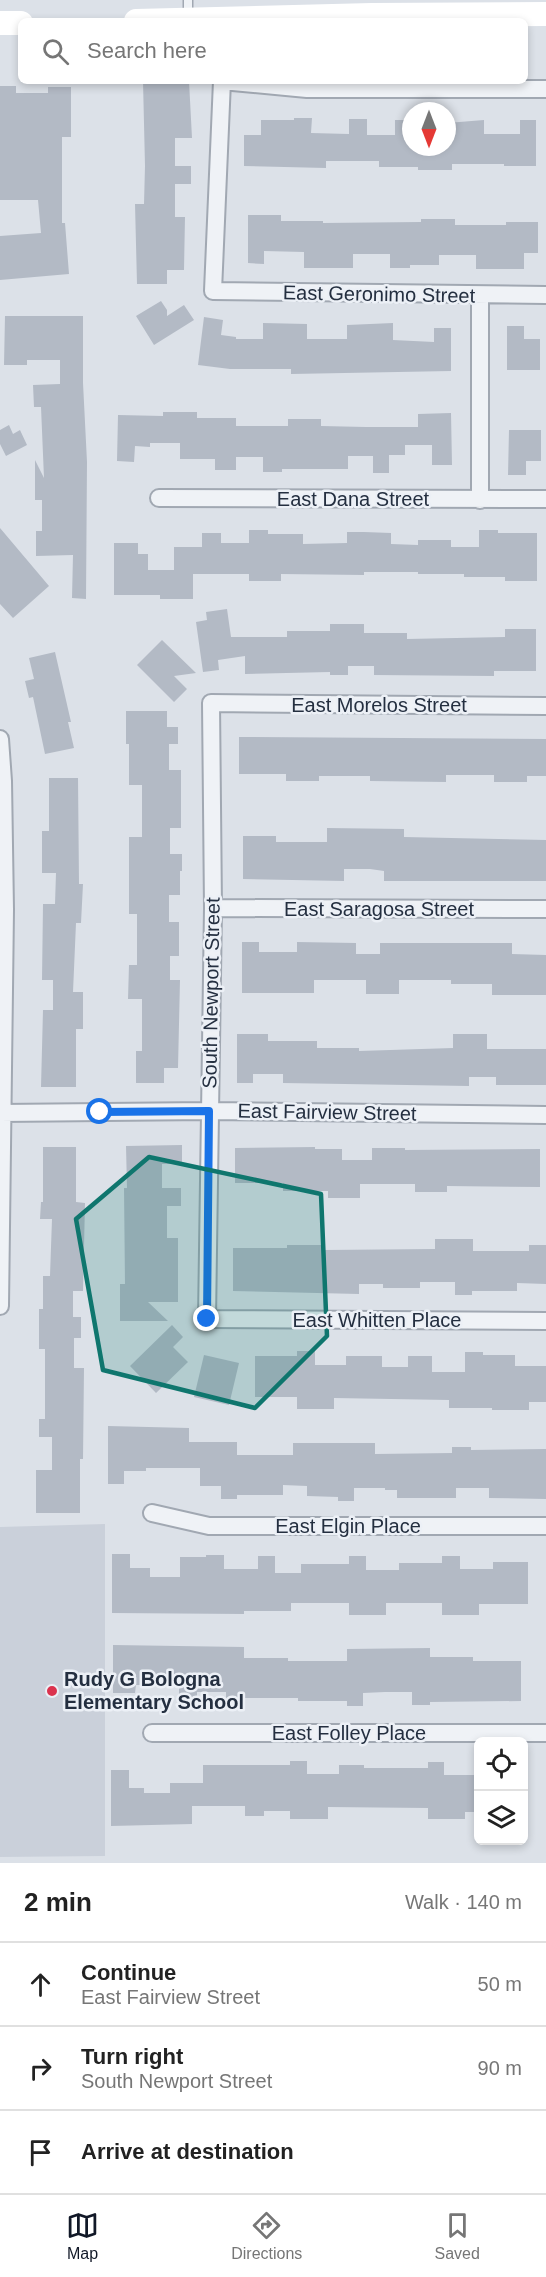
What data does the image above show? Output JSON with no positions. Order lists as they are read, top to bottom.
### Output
{
  "streets": {
    "street": [
      "East Geronimo Street",
      "East Dana Street",
      "East Morelos Street",
      "East Saragosa Street",
      "South Newport Street",
      "East Fairview Street",
      "East Whitten Place",
      "East Elgin Place",
      "East Folley Place"
    ]
  },
  "crossings": [
    ["East Morelos Street", "South Newport Street"],
    ["East Saragosa Street", "South Newport Street"],
    ["South Newport Street", "East Fairview Street"],
    ["South Newport Street", "East Whitten Place"]
  ],
  "places": ["Rudy G Bologna Elementary School"],
  "north": "bottom",
  "page": {
    "search": "Search here",
    "heading": ["2 min", "Walk · 140 m"],
    "list": [
      ["Continue", "East Fairview Street", "50 m"],
      ["Turn right", "South Newport Street", "90 m"],
      "Arrive at destination"
    ],
    "nav": ["Map", "Directions", "Saved"]
  }
}
